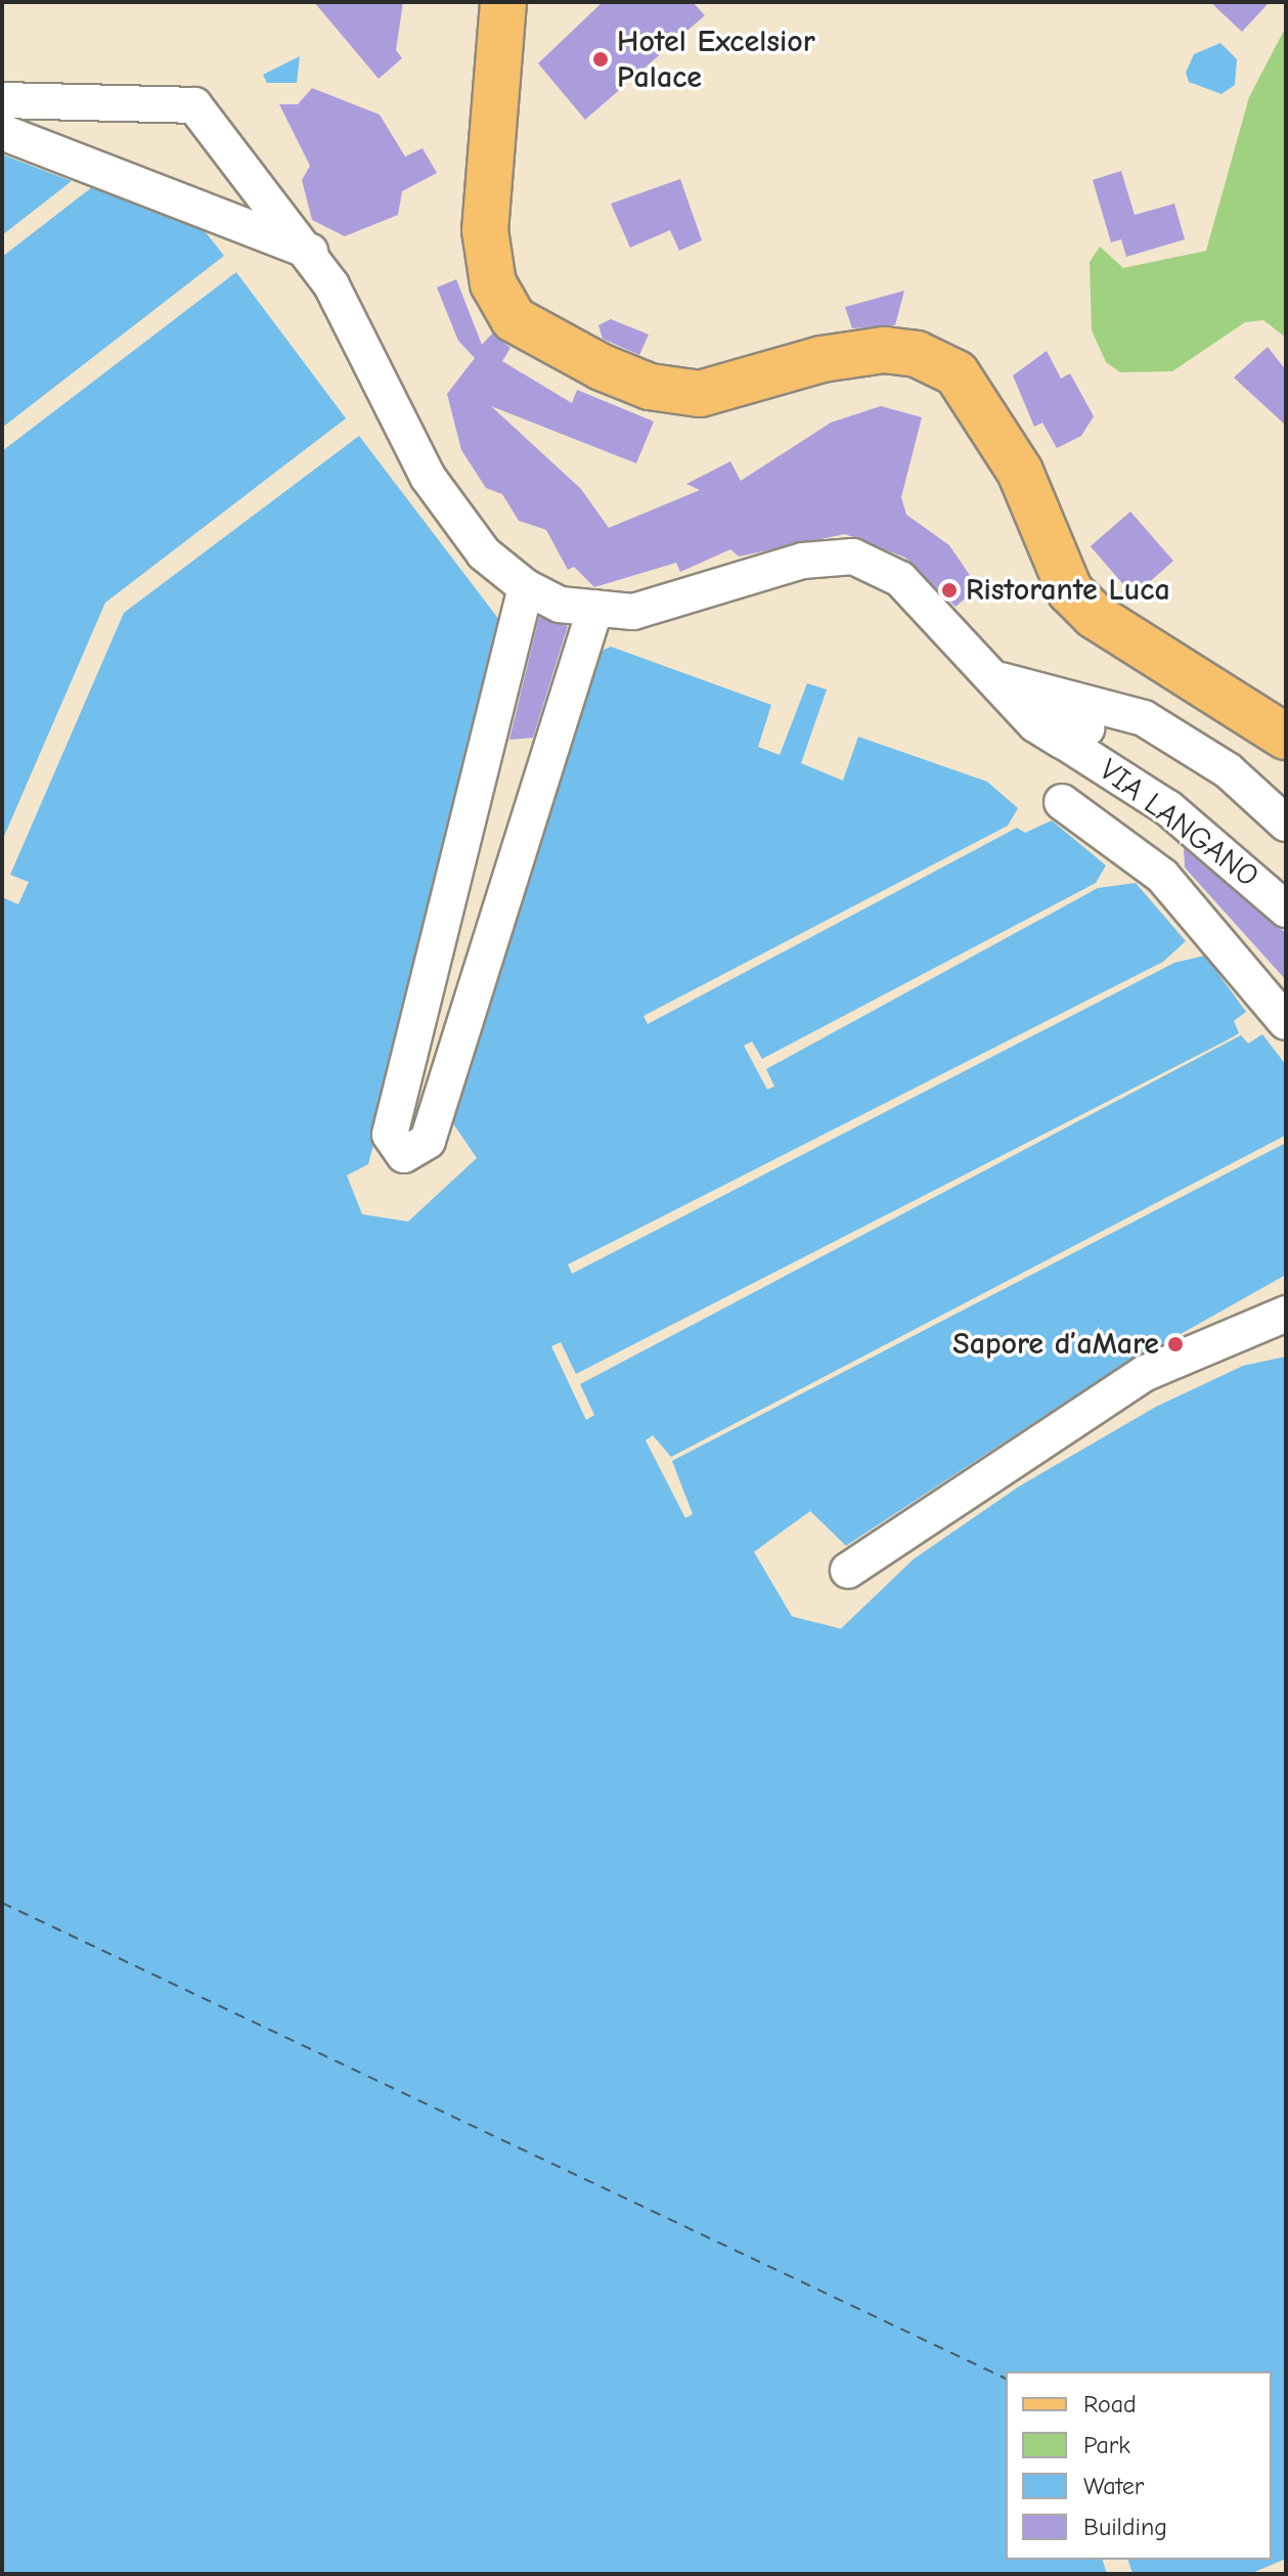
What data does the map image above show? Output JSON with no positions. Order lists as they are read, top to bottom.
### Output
{
  "streets": {
    "street": ["VIA LANGANO"]
  },
  "places": ["Hotel Excelsior Palace", "Ristorante Luca", "Sapore d’aMare"],
  "legend": [
    "Road",
    "Park",
    "Water",
    "Building"
  ]
}
